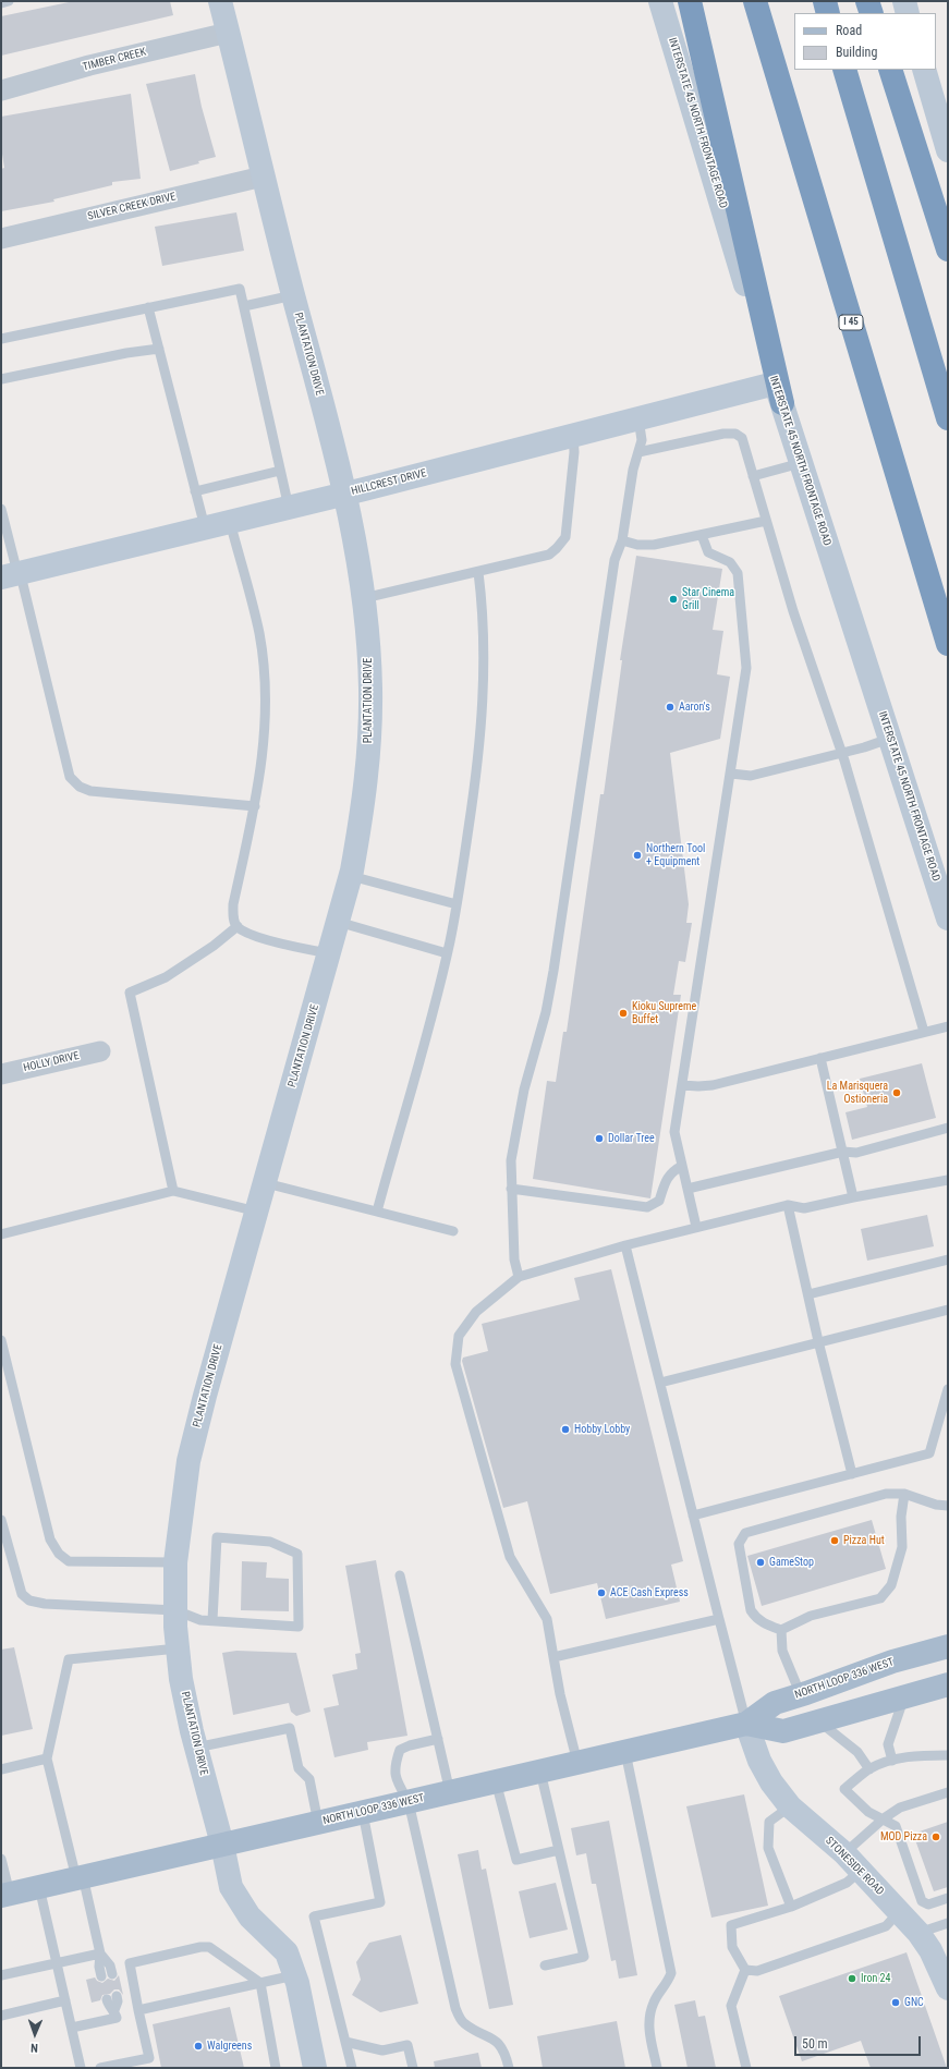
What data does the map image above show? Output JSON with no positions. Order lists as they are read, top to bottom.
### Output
{
  "streets": {
    "highway": ["I 45"],
    "main road": ["NORTH LOOP 336 WEST"],
    "street": [
      "TIMBER CREEK",
      "INTERSTATE 45 NORTH FRONTAGE ROAD",
      "SILVER CREEK DRIVE",
      "PLANTATION DRIVE",
      "HILLCREST DRIVE",
      "HOLLY DRIVE",
      "STONESIDE ROAD"
    ]
  },
  "crossings": [
    ["TIMBER CREEK", "PLANTATION DRIVE"],
    ["INTERSTATE 45 NORTH FRONTAGE ROAD", "HILLCREST DRIVE"],
    ["SILVER CREEK DRIVE", "PLANTATION DRIVE"],
    ["PLANTATION DRIVE", "HILLCREST DRIVE"],
    ["PLANTATION DRIVE", "NORTH LOOP 336 WEST"],
    ["NORTH LOOP 336 WEST", "STONESIDE ROAD"]
  ],
  "places": [
    "Star Cinema Grill",
    "Aaron's",
    "Northern Tool + Equipment",
    "Kioku Supreme Buffet",
    "La Marisquera Ostioneria",
    "Dollar Tree",
    "Hobby Lobby",
    "Pizza Hut",
    "GameStop",
    "ACE Cash Express",
    "MOD Pizza",
    "Iron 24",
    "GNC",
    "Walgreens"
  ],
  "legend": ["Road", "Building"],
  "scale_bar": "50 m",
  "north": "bottom"
}
